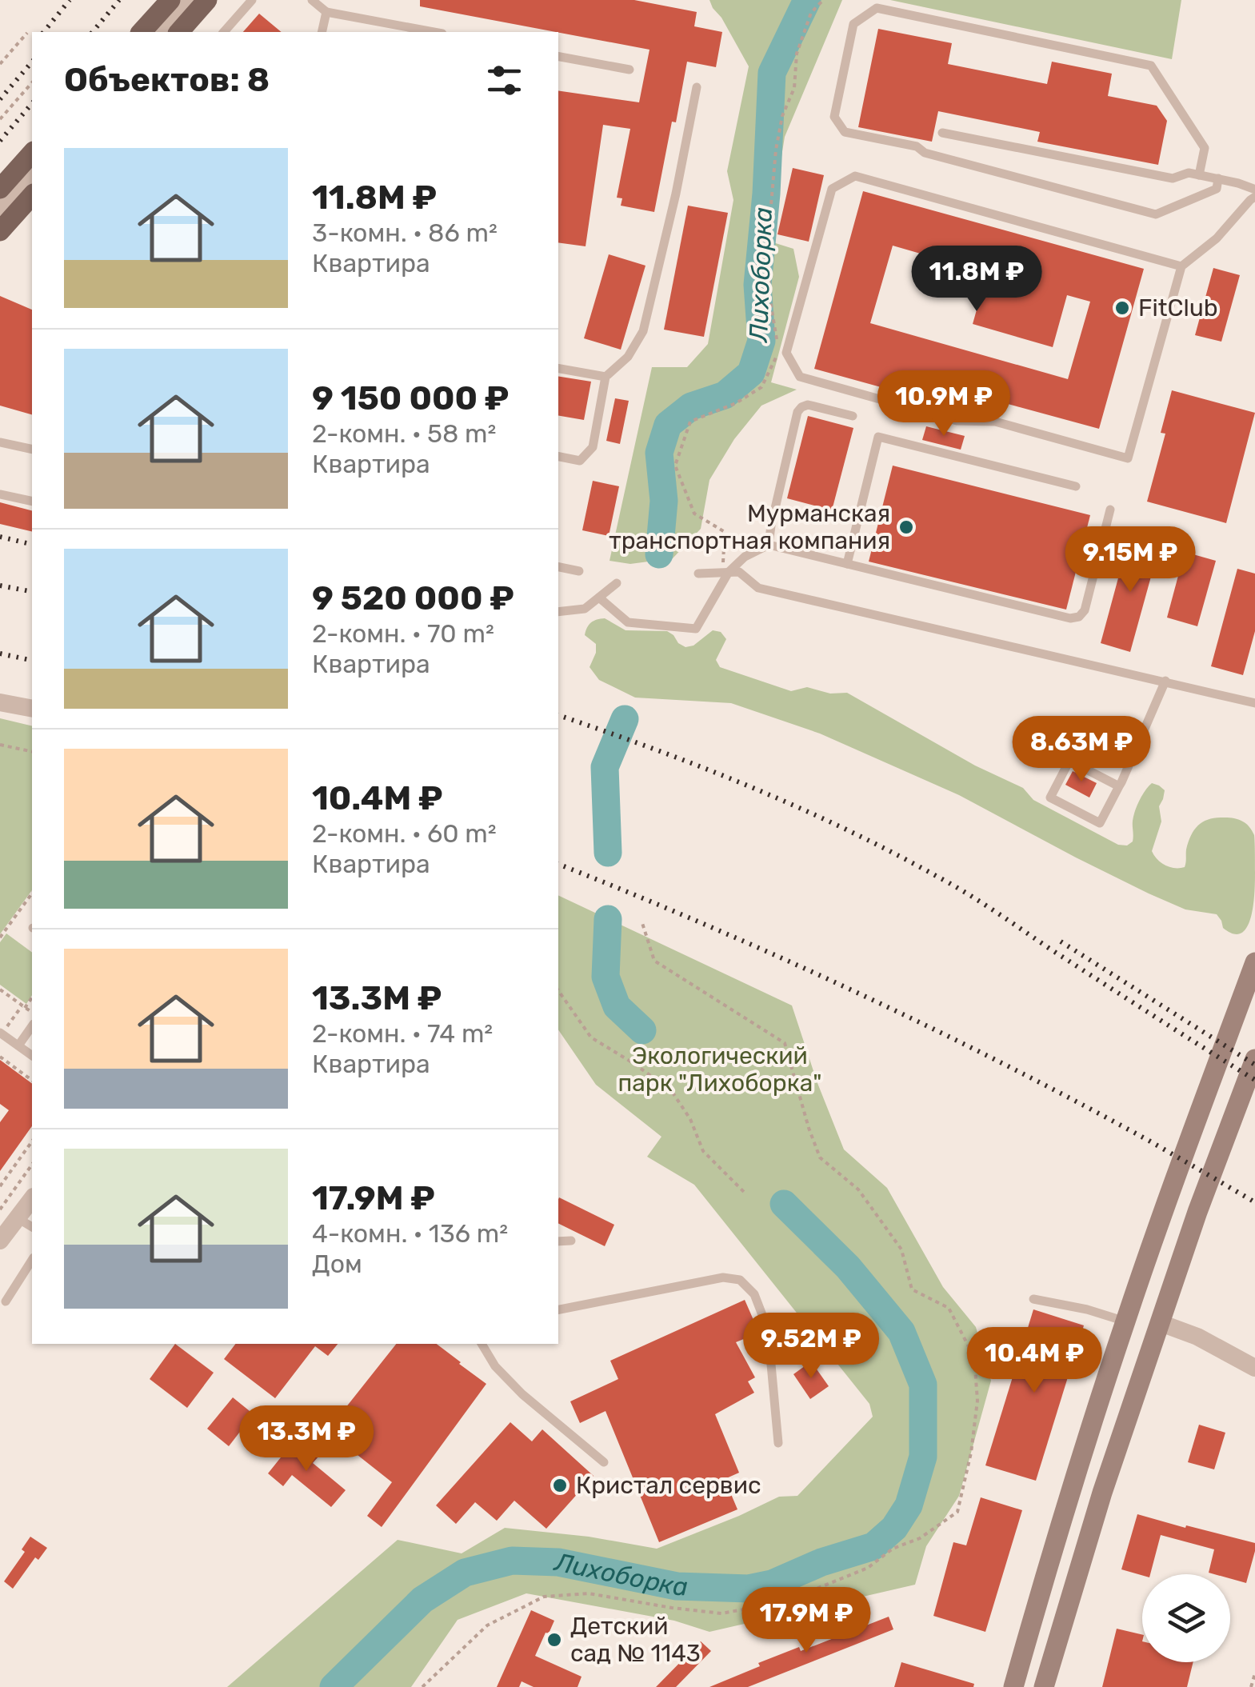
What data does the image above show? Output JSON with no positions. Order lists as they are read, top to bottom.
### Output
{
  "water": ["Лихоборка"],
  "parks": ["Экологический парк \"Лихоборка\""],
  "places": [
    "FitClub",
    "Мурманская транспортная компания",
    "Кристал сервис",
    "Детский сад № 1143"
  ],
  "page": {
    "heading": "Объектов: 8",
    "list": [
      {
        "name": "11.8M ₽",
        "note": "3-комн. · 86 m² · Квартира"
      },
      {
        "name": "9 150 000 ₽",
        "note": "2-комн. · 58 m² · Квартира"
      },
      {
        "name": "9 520 000 ₽",
        "note": "2-комн. · 70 m² · Квартира"
      },
      {
        "name": "10.4M ₽",
        "note": "2-комн. · 60 m² · Квартира"
      },
      {
        "name": "13.3M ₽",
        "note": "2-комн. · 74 m² · Квартира"
      },
      {
        "name": "17.9M ₽",
        "note": "4-комн. · 136 m² · Дом"
      }
    ],
    "price": [
      "11.8M ₽",
      "10.9M ₽",
      "9.15M ₽",
      "8.63M ₽",
      "9.52M ₽",
      "10.4M ₽",
      "13.3M ₽",
      "17.9M ₽"
    ]
  }
}
